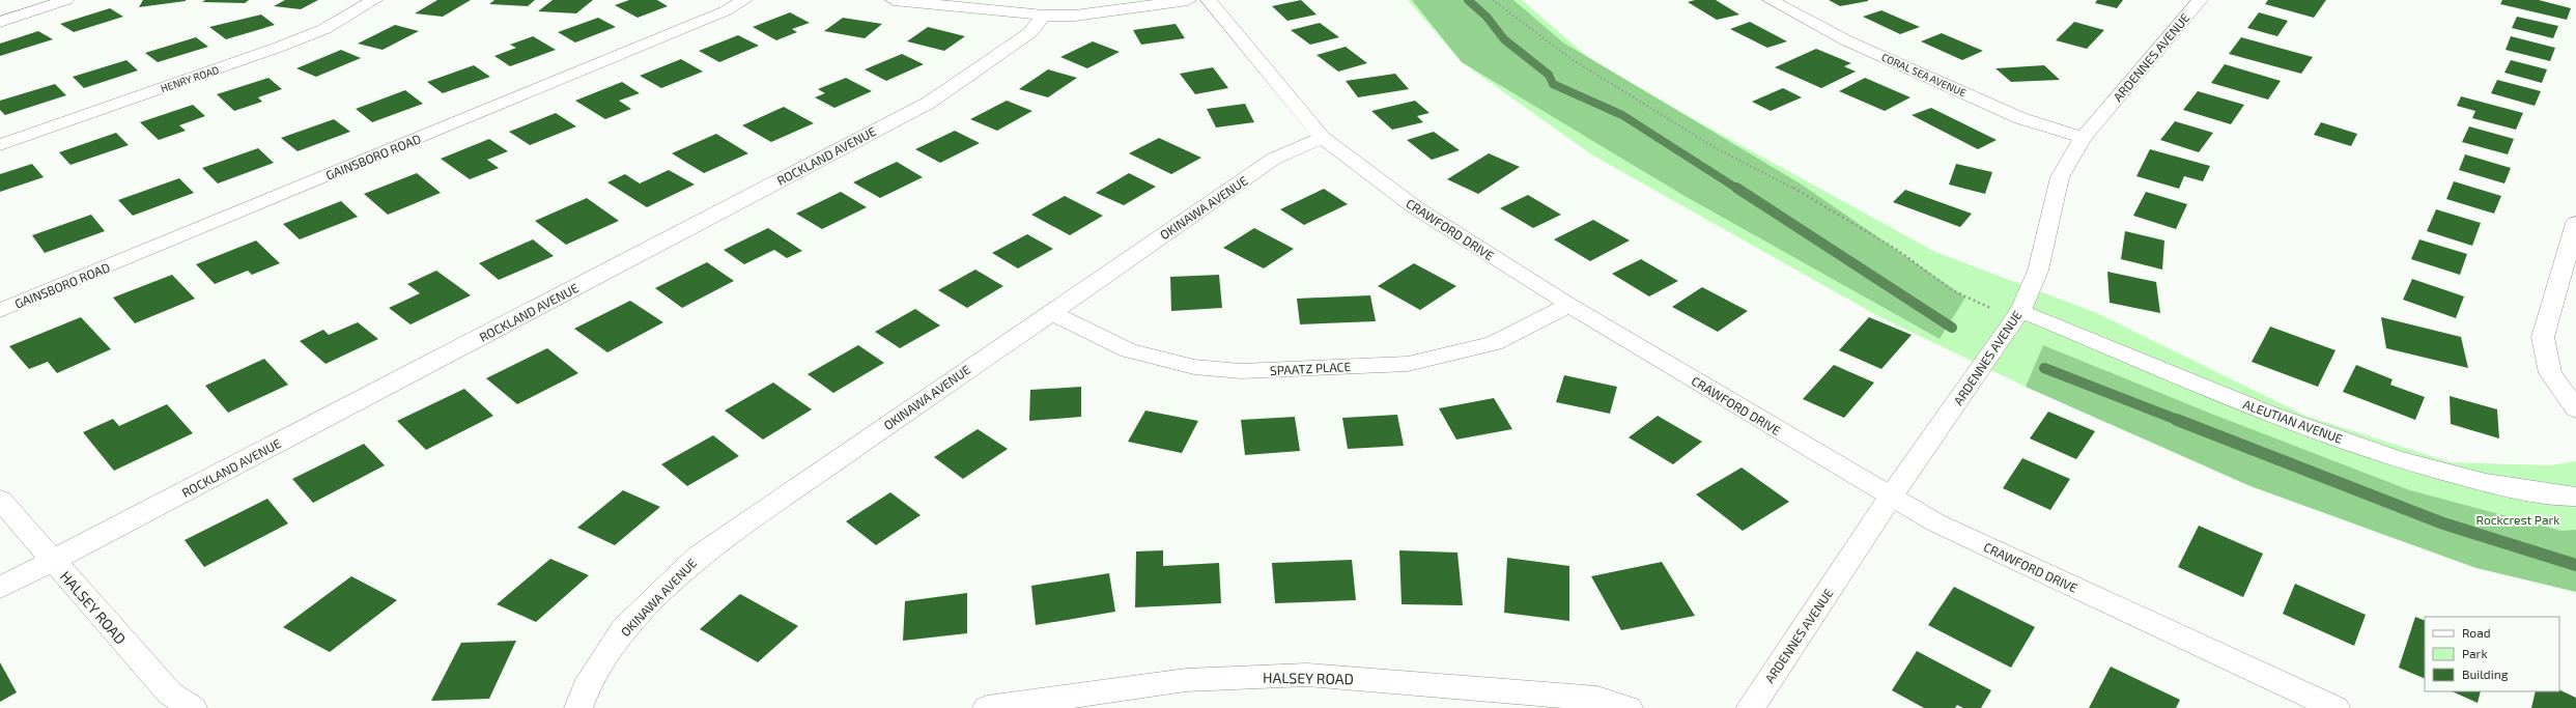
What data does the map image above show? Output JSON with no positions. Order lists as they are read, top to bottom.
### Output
{
  "streets": {
    "street": [
      "ARDENNES AVENUE",
      "CORAL SEA AVENUE",
      "HENRY ROAD",
      "ROCKLAND AVENUE",
      "GAINSBORO ROAD",
      "OKINAWA AVENUE",
      "CRAWFORD DRIVE",
      "SPAATZ PLACE",
      "ALEUTIAN AVENUE",
      "HALSEY ROAD"
    ]
  },
  "crossings": [
    ["ARDENNES AVENUE", "CORAL SEA AVENUE"],
    ["ARDENNES AVENUE", "CRAWFORD DRIVE"],
    ["ARDENNES AVENUE", "ALEUTIAN AVENUE"],
    ["ROCKLAND AVENUE", "HALSEY ROAD"],
    ["OKINAWA AVENUE", "CRAWFORD DRIVE"],
    ["OKINAWA AVENUE", "SPAATZ PLACE"],
    ["CRAWFORD DRIVE", "SPAATZ PLACE"]
  ],
  "parks": ["Rockcrest Park"],
  "legend": ["Road", "Park", "Building"]
}
